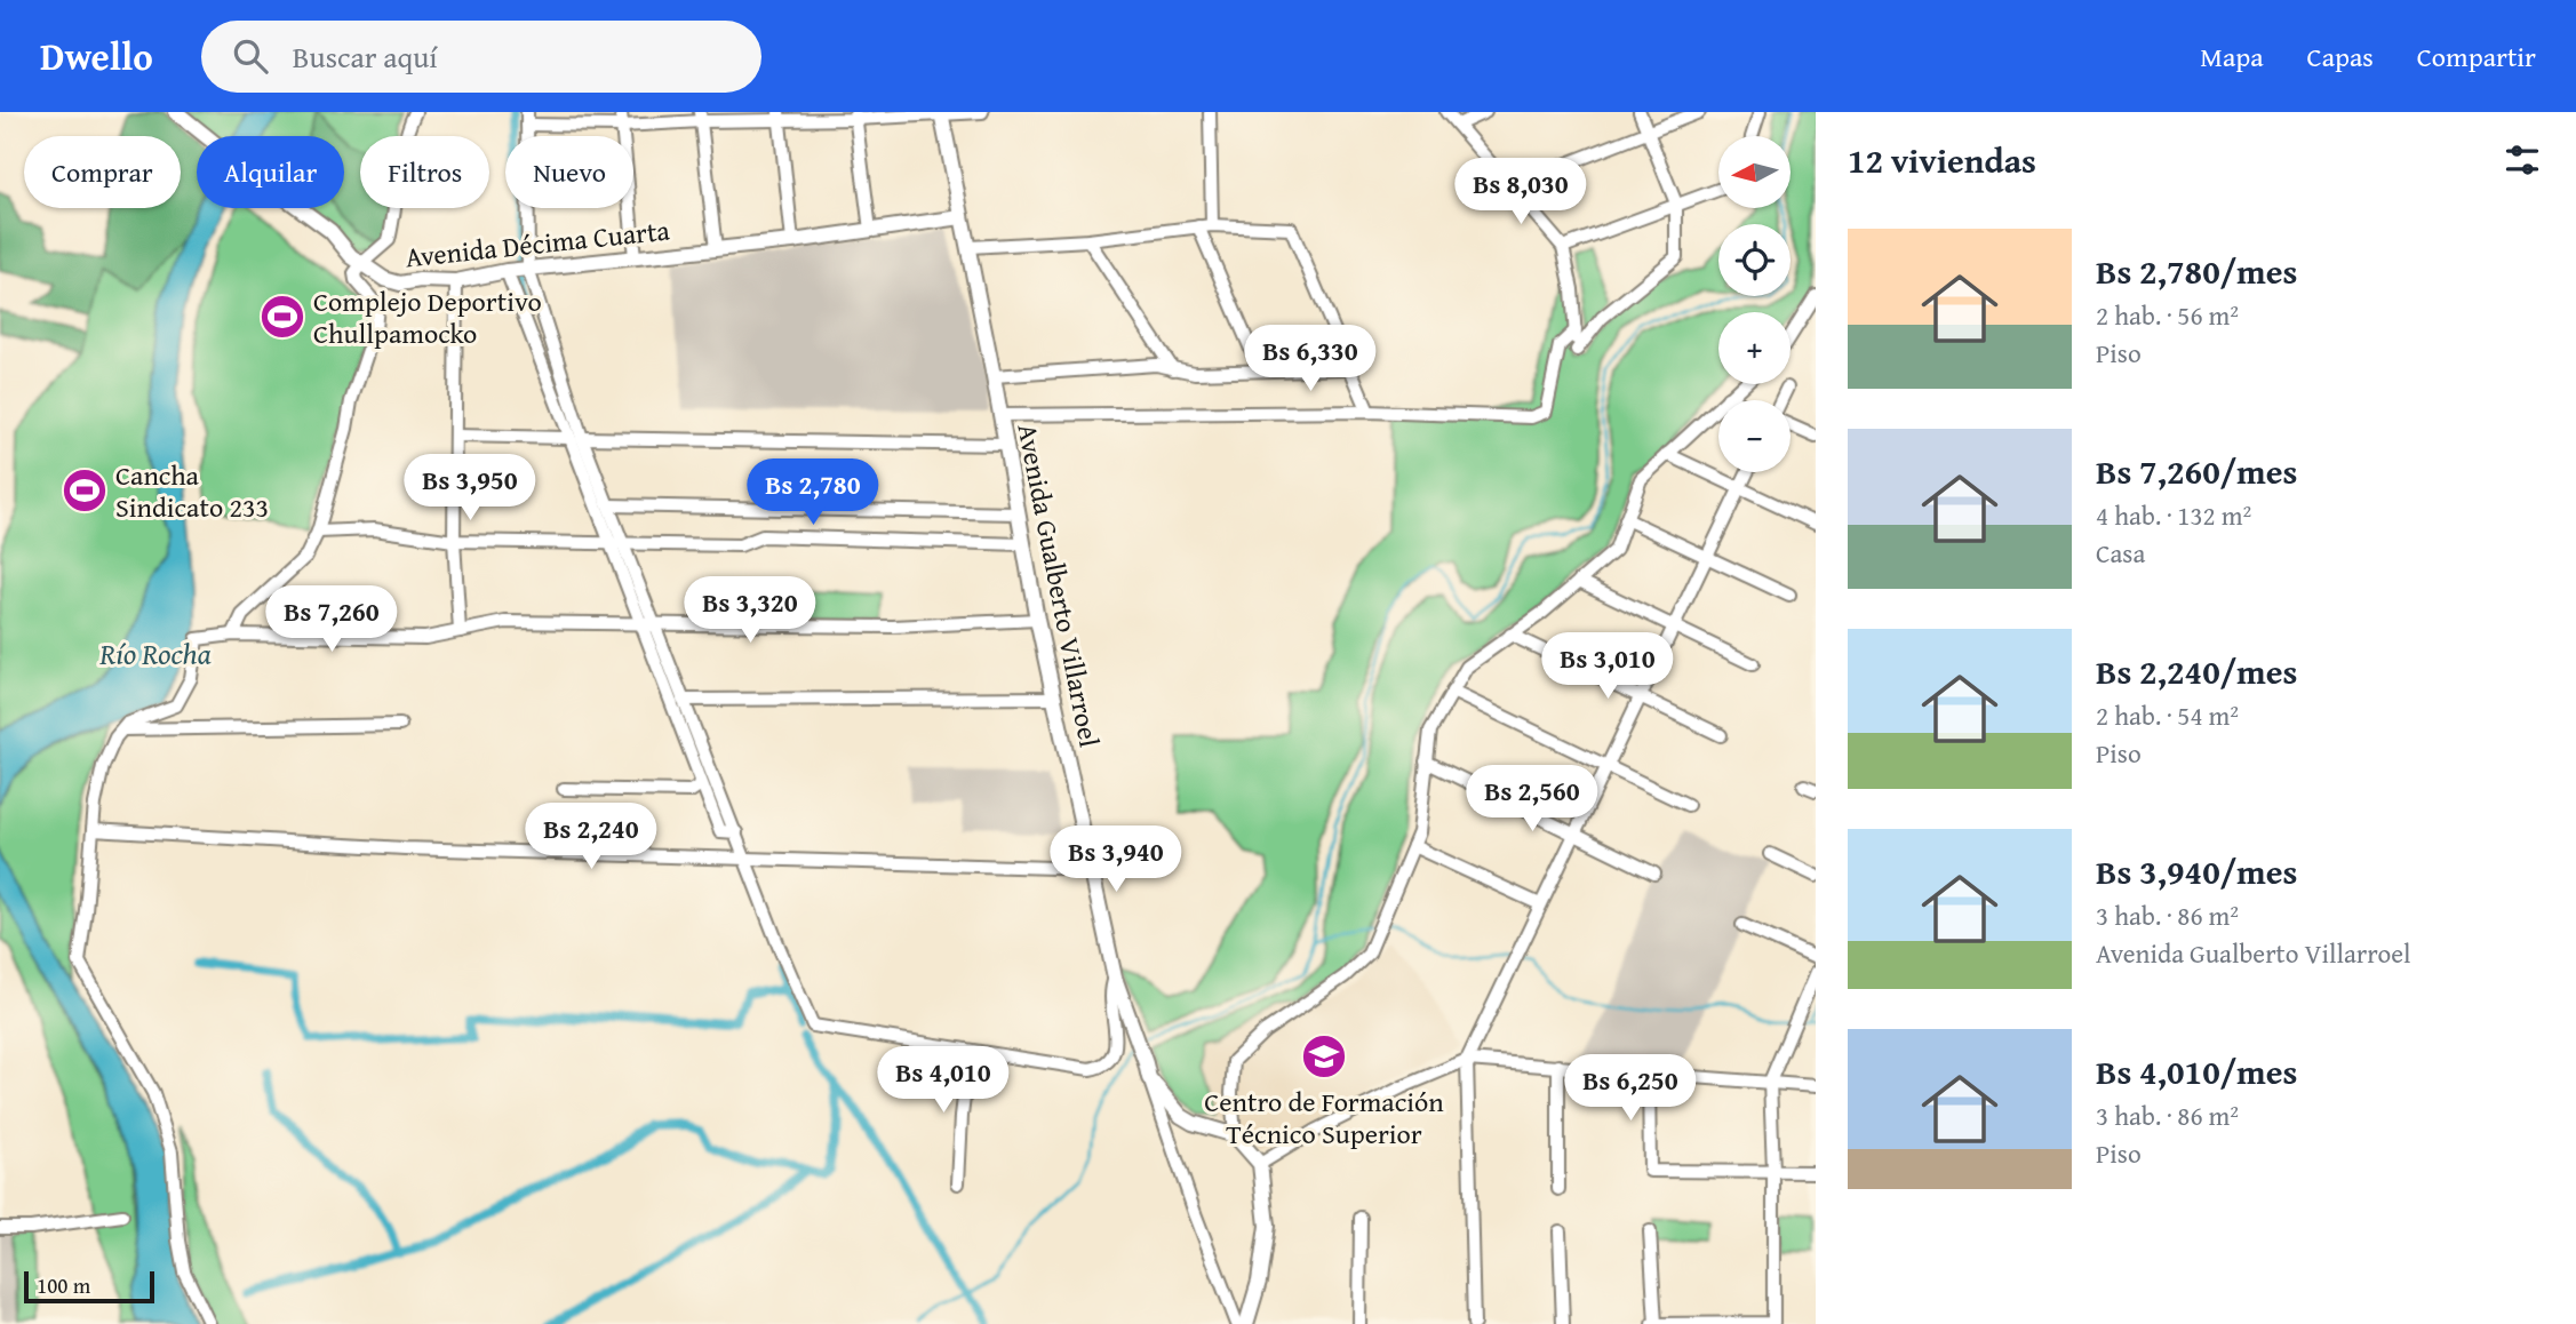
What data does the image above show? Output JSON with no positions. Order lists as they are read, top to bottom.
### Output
{
  "streets": {
    "main road": ["Avenida Décima Cuarta", "Avenida Gualberto Villarroel"]
  },
  "crossings": [
    ["Avenida Décima Cuarta", "Avenida Gualberto Villarroel"]
  ],
  "water": ["Río Rocha"],
  "places": {
    "sports": ["Complejo Deportivo Chullpamocko", "Cancha Sindicato 233"],
    "school or university": ["Centro de Formación Técnico Superior"]
  },
  "scale_bar": "100 m",
  "north": "left",
  "page": {
    "header": "Dwello",
    "search": "Buscar aquí",
    "nav": ["Mapa", "Capas", "Compartir"],
    "heading": "12 viviendas",
    "map_buttons": ["+", "−"],
    "chip": [
      "Comprar",
      "Alquilar",
      "Filtros",
      "Nuevo"
    ],
    "price": [
      "Bs 8,030",
      "Bs 6,330",
      "Bs 3,950",
      "Bs 2,780",
      "Bs 3,320",
      "Bs 7,260",
      "Bs 3,010",
      "Bs 2,560",
      "Bs 2,240",
      "Bs 3,940",
      "Bs 4,010",
      "Bs 6,250"
    ],
    "list": [
      {
        "name": "Bs 2,780/mes",
        "note": "2 hab. · 56 m² · Piso"
      },
      {
        "name": "Bs 7,260/mes",
        "note": "4 hab. · 132 m² · Casa"
      },
      {
        "name": "Bs 2,240/mes",
        "note": "2 hab. · 54 m² · Piso"
      },
      {
        "name": "Bs 3,940/mes",
        "note": "3 hab. · 86 m² · Avenida Gualberto Villarroel"
      },
      {
        "name": "Bs 4,010/mes",
        "note": "3 hab. · 86 m² · Piso"
      }
    ],
    "scale": "100 m"
  }
}
